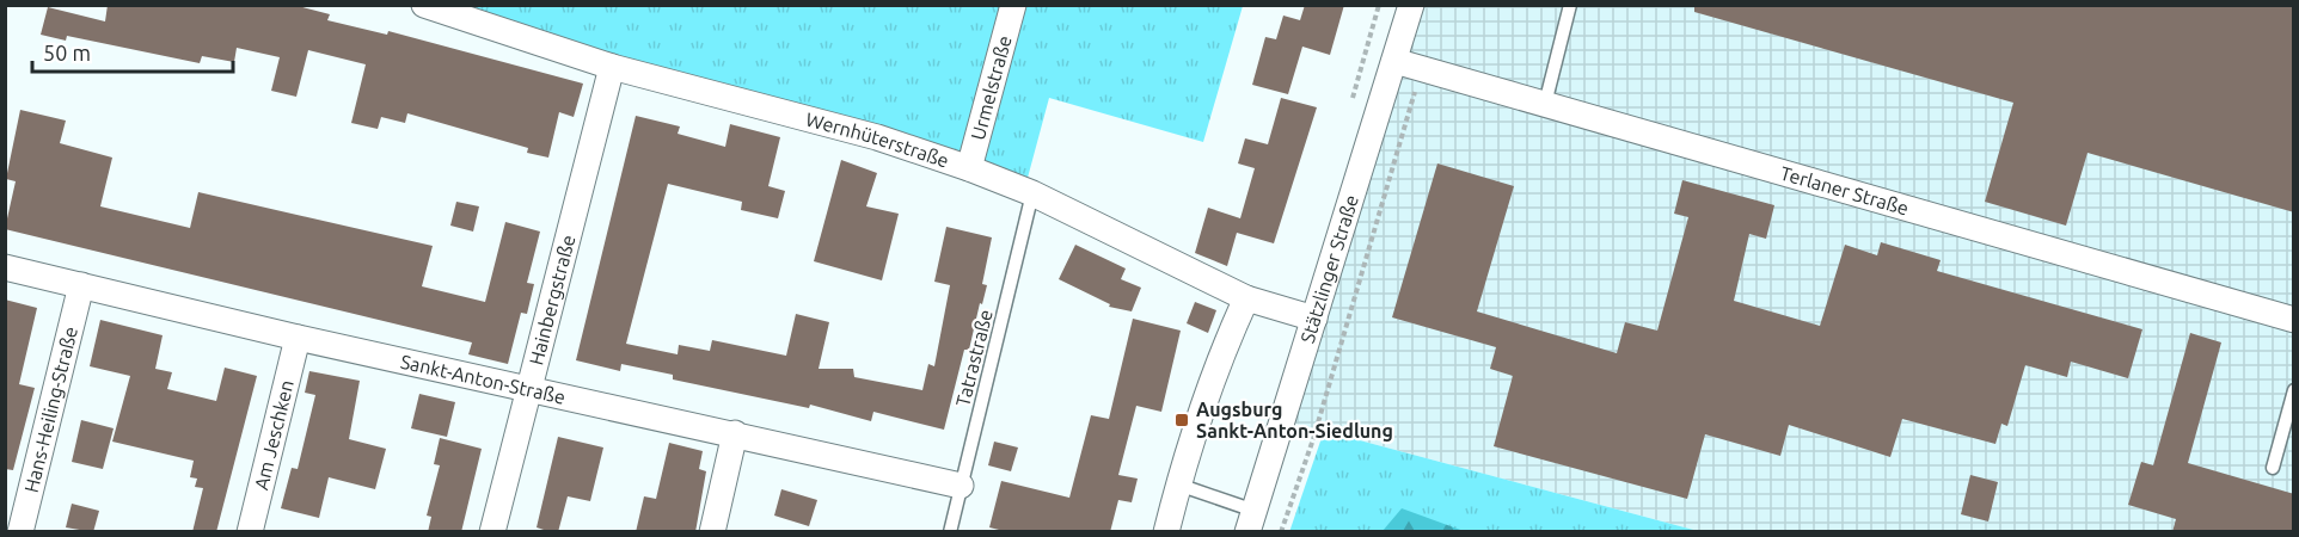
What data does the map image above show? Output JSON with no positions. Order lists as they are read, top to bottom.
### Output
{
  "streets": {
    "street": [
      "Urmelstraße",
      "Wernhüterstraße",
      "Terlaner Straße",
      "Stätzlinger Straße",
      "Hainbergstraße",
      "Sankt-Anton-Straße",
      "Hans-Heiling-Straße",
      "Am Jeschken"
    ],
    "lane": ["Tatrastraße"]
  },
  "crossings": [
    ["Urmelstraße", "Wernhüterstraße"],
    ["Wernhüterstraße", "Stätzlinger Straße"],
    ["Wernhüterstraße", "Hainbergstraße"],
    ["Wernhüterstraße", "Tatrastraße"],
    ["Terlaner Straße", "Stätzlinger Straße"],
    ["Hainbergstraße", "Sankt-Anton-Straße"],
    ["Tatrastraße", "Sankt-Anton-Straße"],
    ["Sankt-Anton-Straße", "Hans-Heiling-Straße"],
    ["Sankt-Anton-Straße", "Am Jeschken"]
  ],
  "places": {
    "transit": ["Augsburg Sankt-Anton-Siedlung"]
  },
  "scale_bar": "50 m"
}
